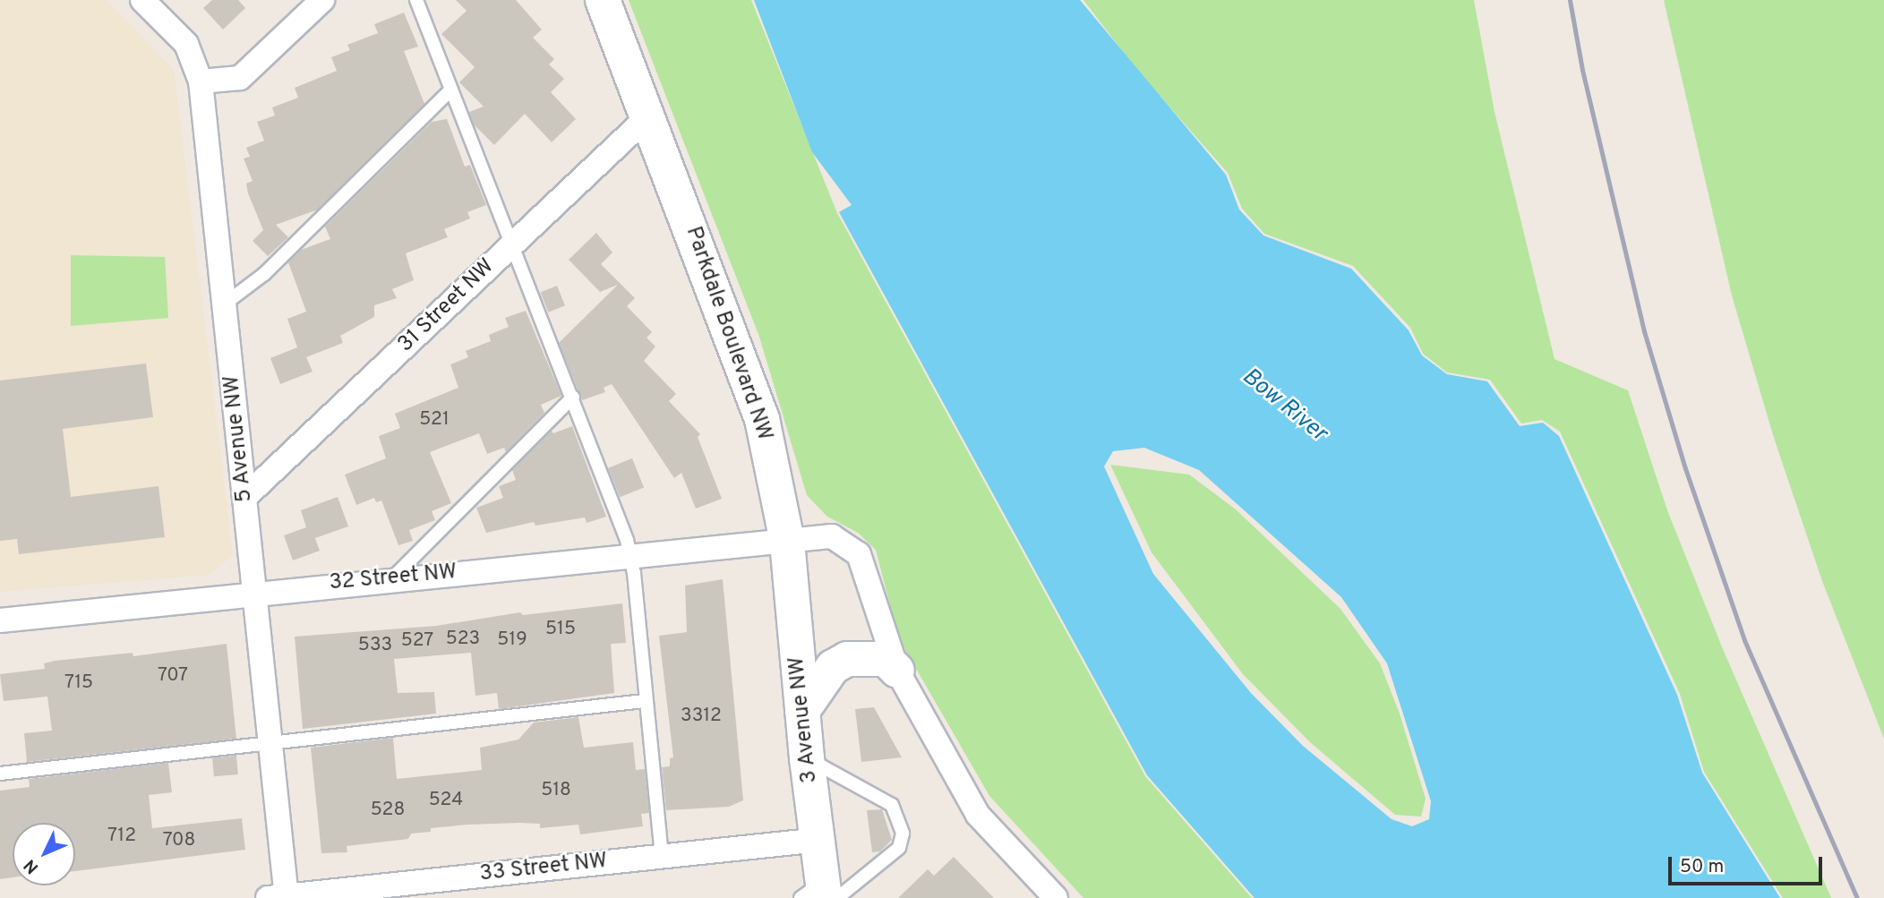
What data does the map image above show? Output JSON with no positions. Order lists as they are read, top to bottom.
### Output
{
  "streets": {
    "main road": ["Parkdale Boulevard NW", "3 Avenue NW"],
    "street": [
      "31 Street NW",
      "5 Avenue NW",
      "32 Street NW",
      "33 Street NW"
    ]
  },
  "crossings": [
    ["31 Street NW", "Parkdale Boulevard NW"],
    ["31 Street NW", "5 Avenue NW"],
    ["Parkdale Boulevard NW", "32 Street NW"],
    ["Parkdale Boulevard NW", "3 Avenue NW"],
    ["5 Avenue NW", "32 Street NW"],
    ["5 Avenue NW", "33 Street NW"],
    ["32 Street NW", "3 Avenue NW"],
    ["3 Avenue NW", "33 Street NW"]
  ],
  "water": ["Bow River"],
  "house_numbers": [
    "521",
    "515",
    "523",
    "519",
    "527",
    "533",
    "707",
    "715",
    "3312",
    "518",
    "524",
    "528",
    "712",
    "708"
  ],
  "scale_bar": "50 m",
  "north": "bottom left"
}
